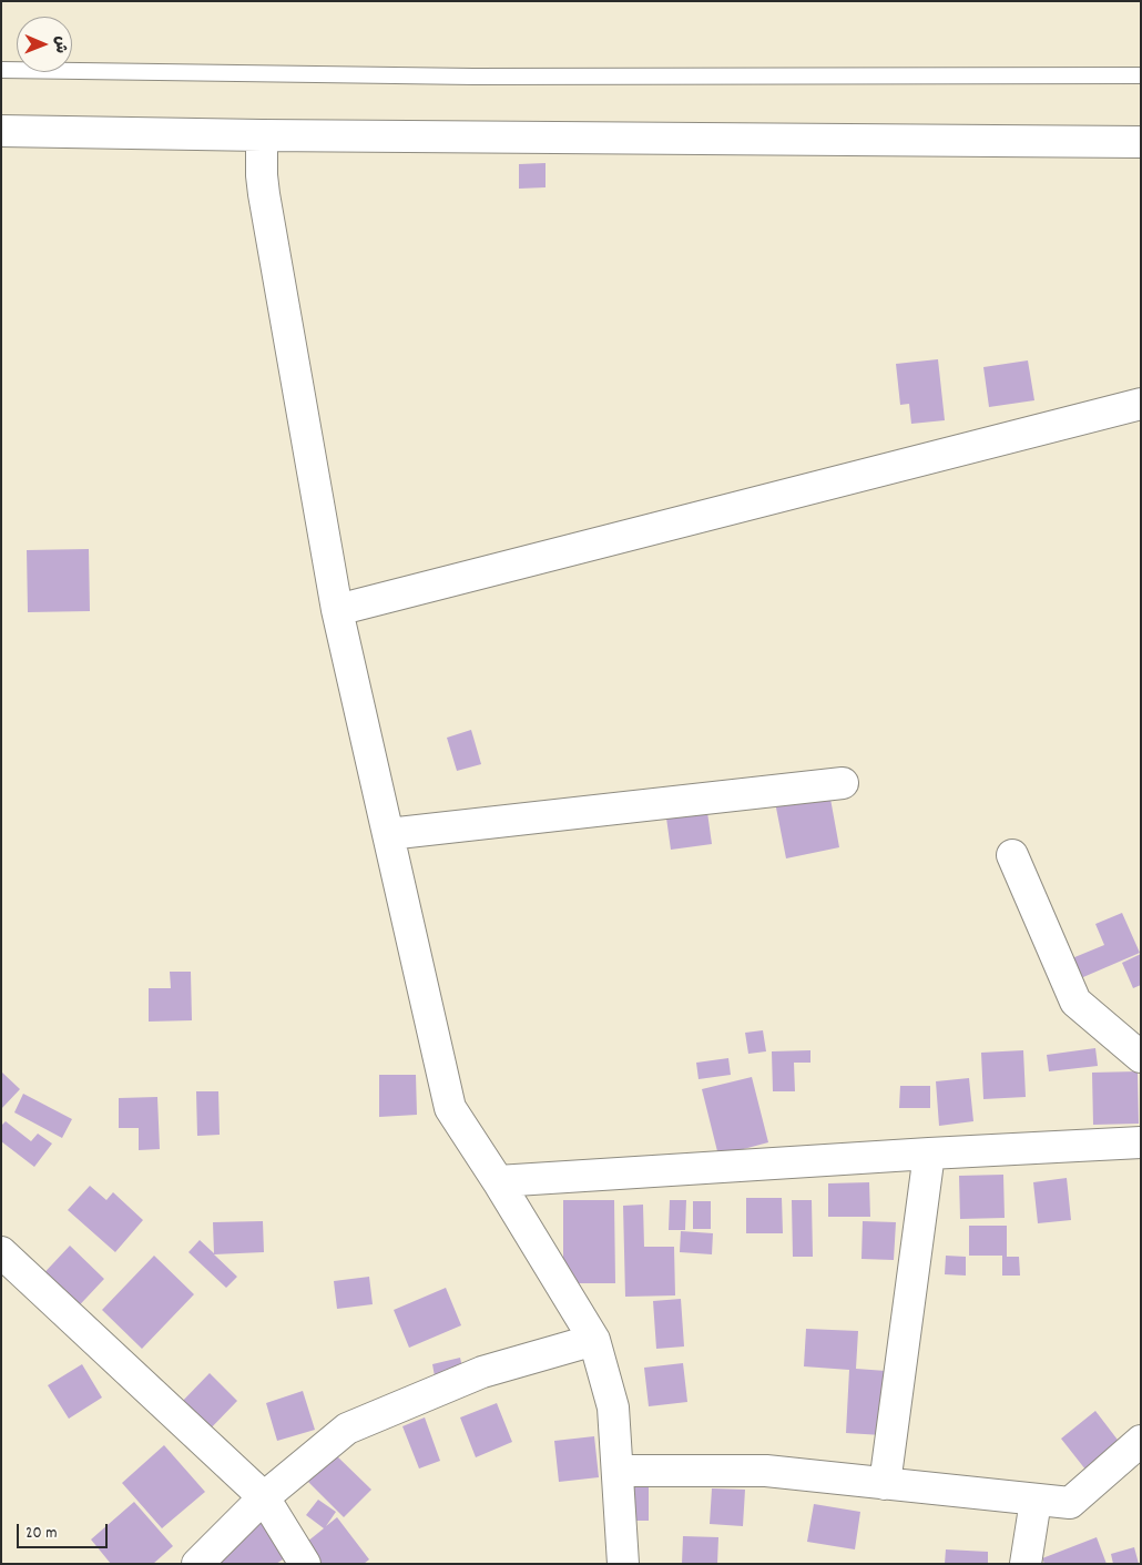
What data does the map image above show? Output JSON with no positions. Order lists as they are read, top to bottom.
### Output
{
  "scale_bar": "20 m",
  "north": "right"
}
